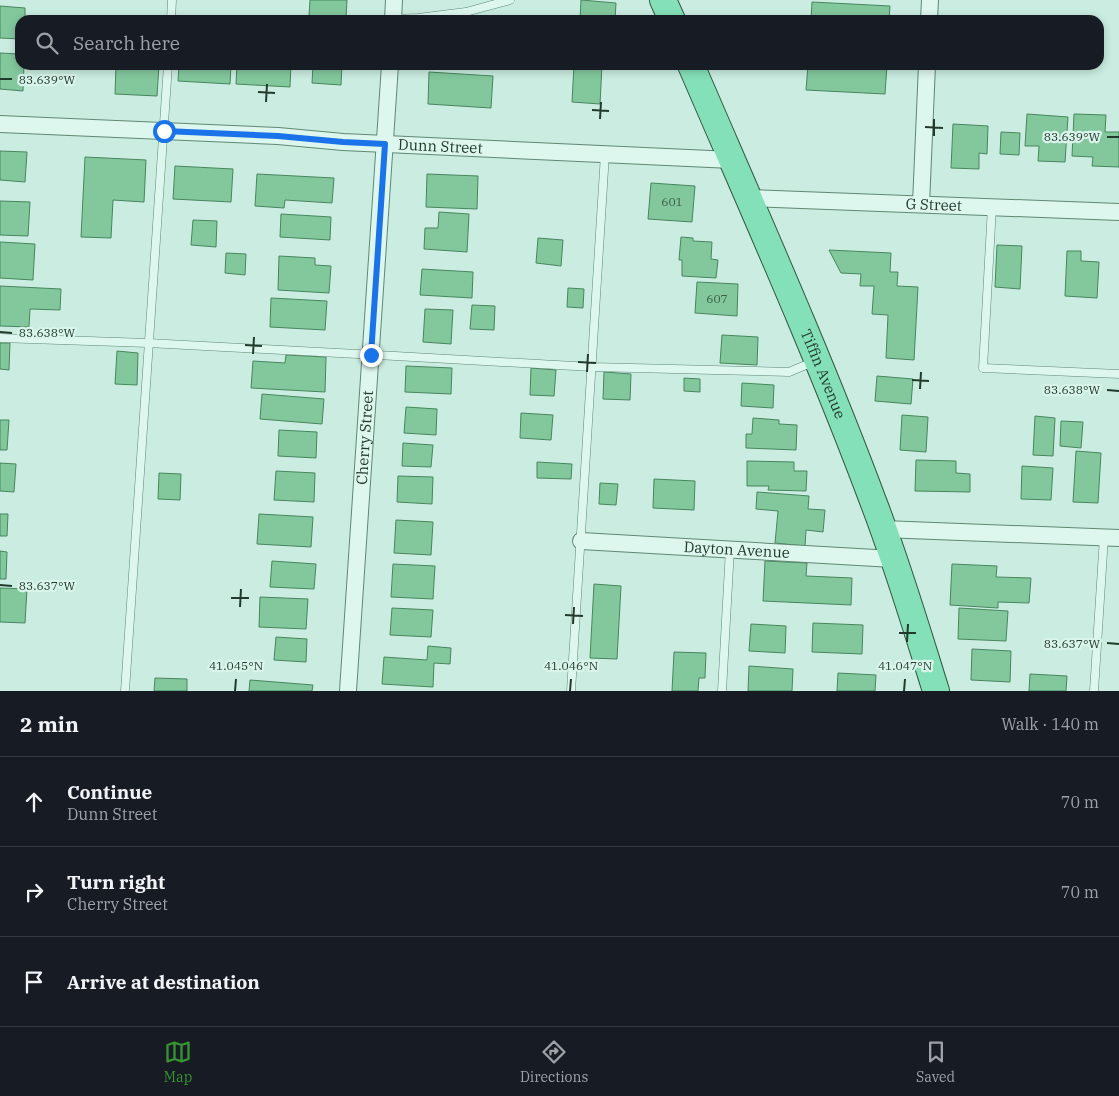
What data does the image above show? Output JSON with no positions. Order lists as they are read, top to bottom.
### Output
{
  "streets": {
    "highway": ["Tiffin Avenue"],
    "street": [
      "Dunn Street",
      "G Street",
      "Cherry Street",
      "Dayton Avenue"
    ]
  },
  "crossings": [
    ["Dunn Street", "Tiffin Avenue"],
    ["Dunn Street", "Cherry Street"],
    ["G Street", "Tiffin Avenue"],
    ["Tiffin Avenue", "Dayton Avenue"]
  ],
  "house_numbers": ["601", "607"],
  "page": {
    "search": "Search here",
    "heading": ["2 min", "Walk · 140 m"],
    "list": [
      ["Continue", "Dunn Street", "70 m"],
      ["Turn right", "Cherry Street", "70 m"],
      "Arrive at destination"
    ],
    "nav": ["Map", "Directions", "Saved"]
  },
  "coordinates": [
    "83.639°W",
    "83.638°W",
    "83.637°W",
    "41.045°N",
    "41.046°N",
    "41.047°N"
  ]
}
